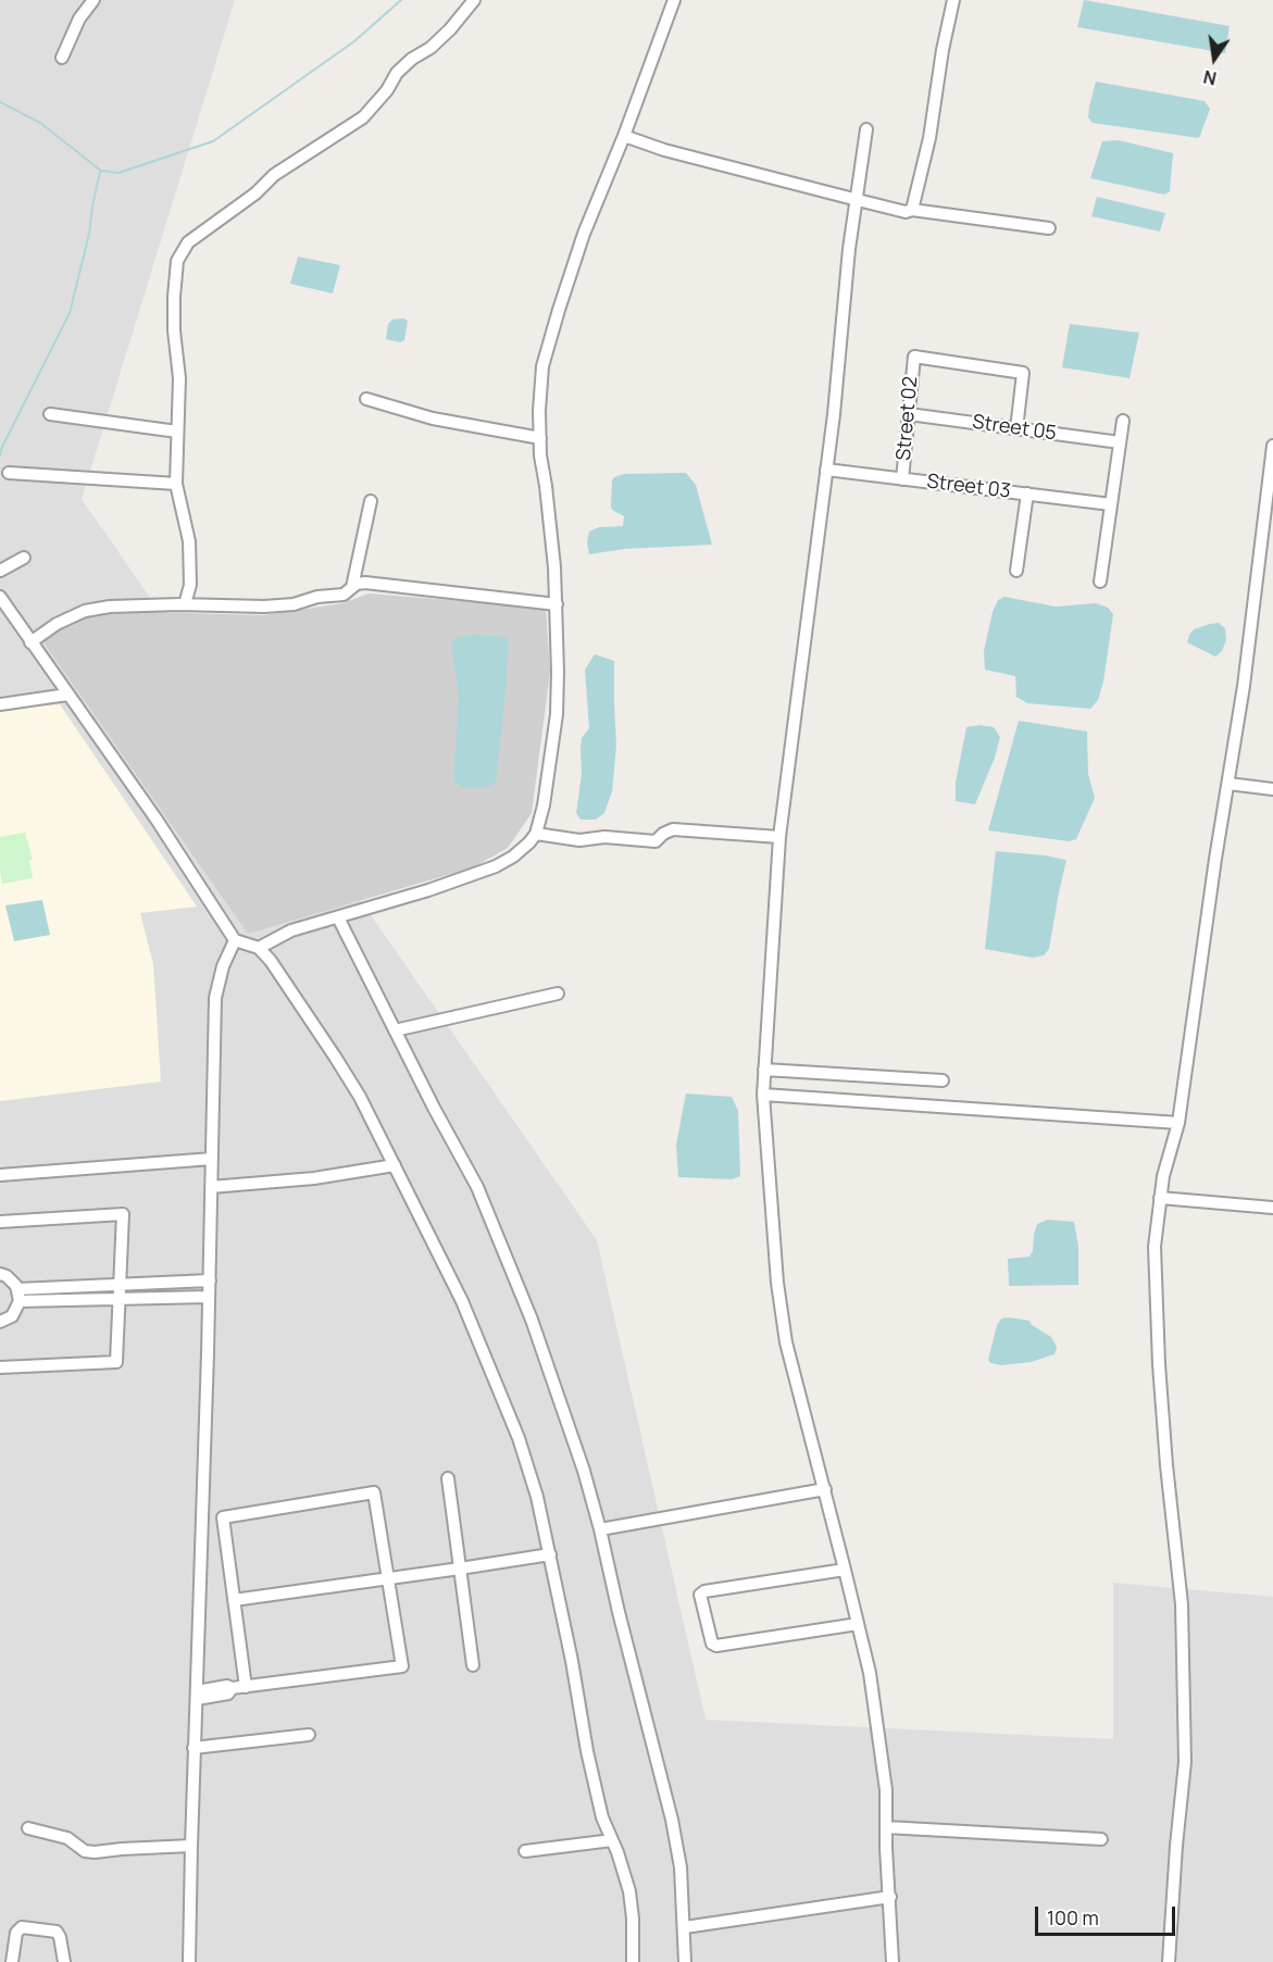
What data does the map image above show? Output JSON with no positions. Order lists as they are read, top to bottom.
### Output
{
  "streets": {
    "street": ["Street 02", "Street 05", "Street 03"]
  },
  "crossings": [
    ["Street 02", "Street 05"],
    ["Street 02", "Street 03"]
  ],
  "scale_bar": "100 m",
  "north": "bottom"
}
